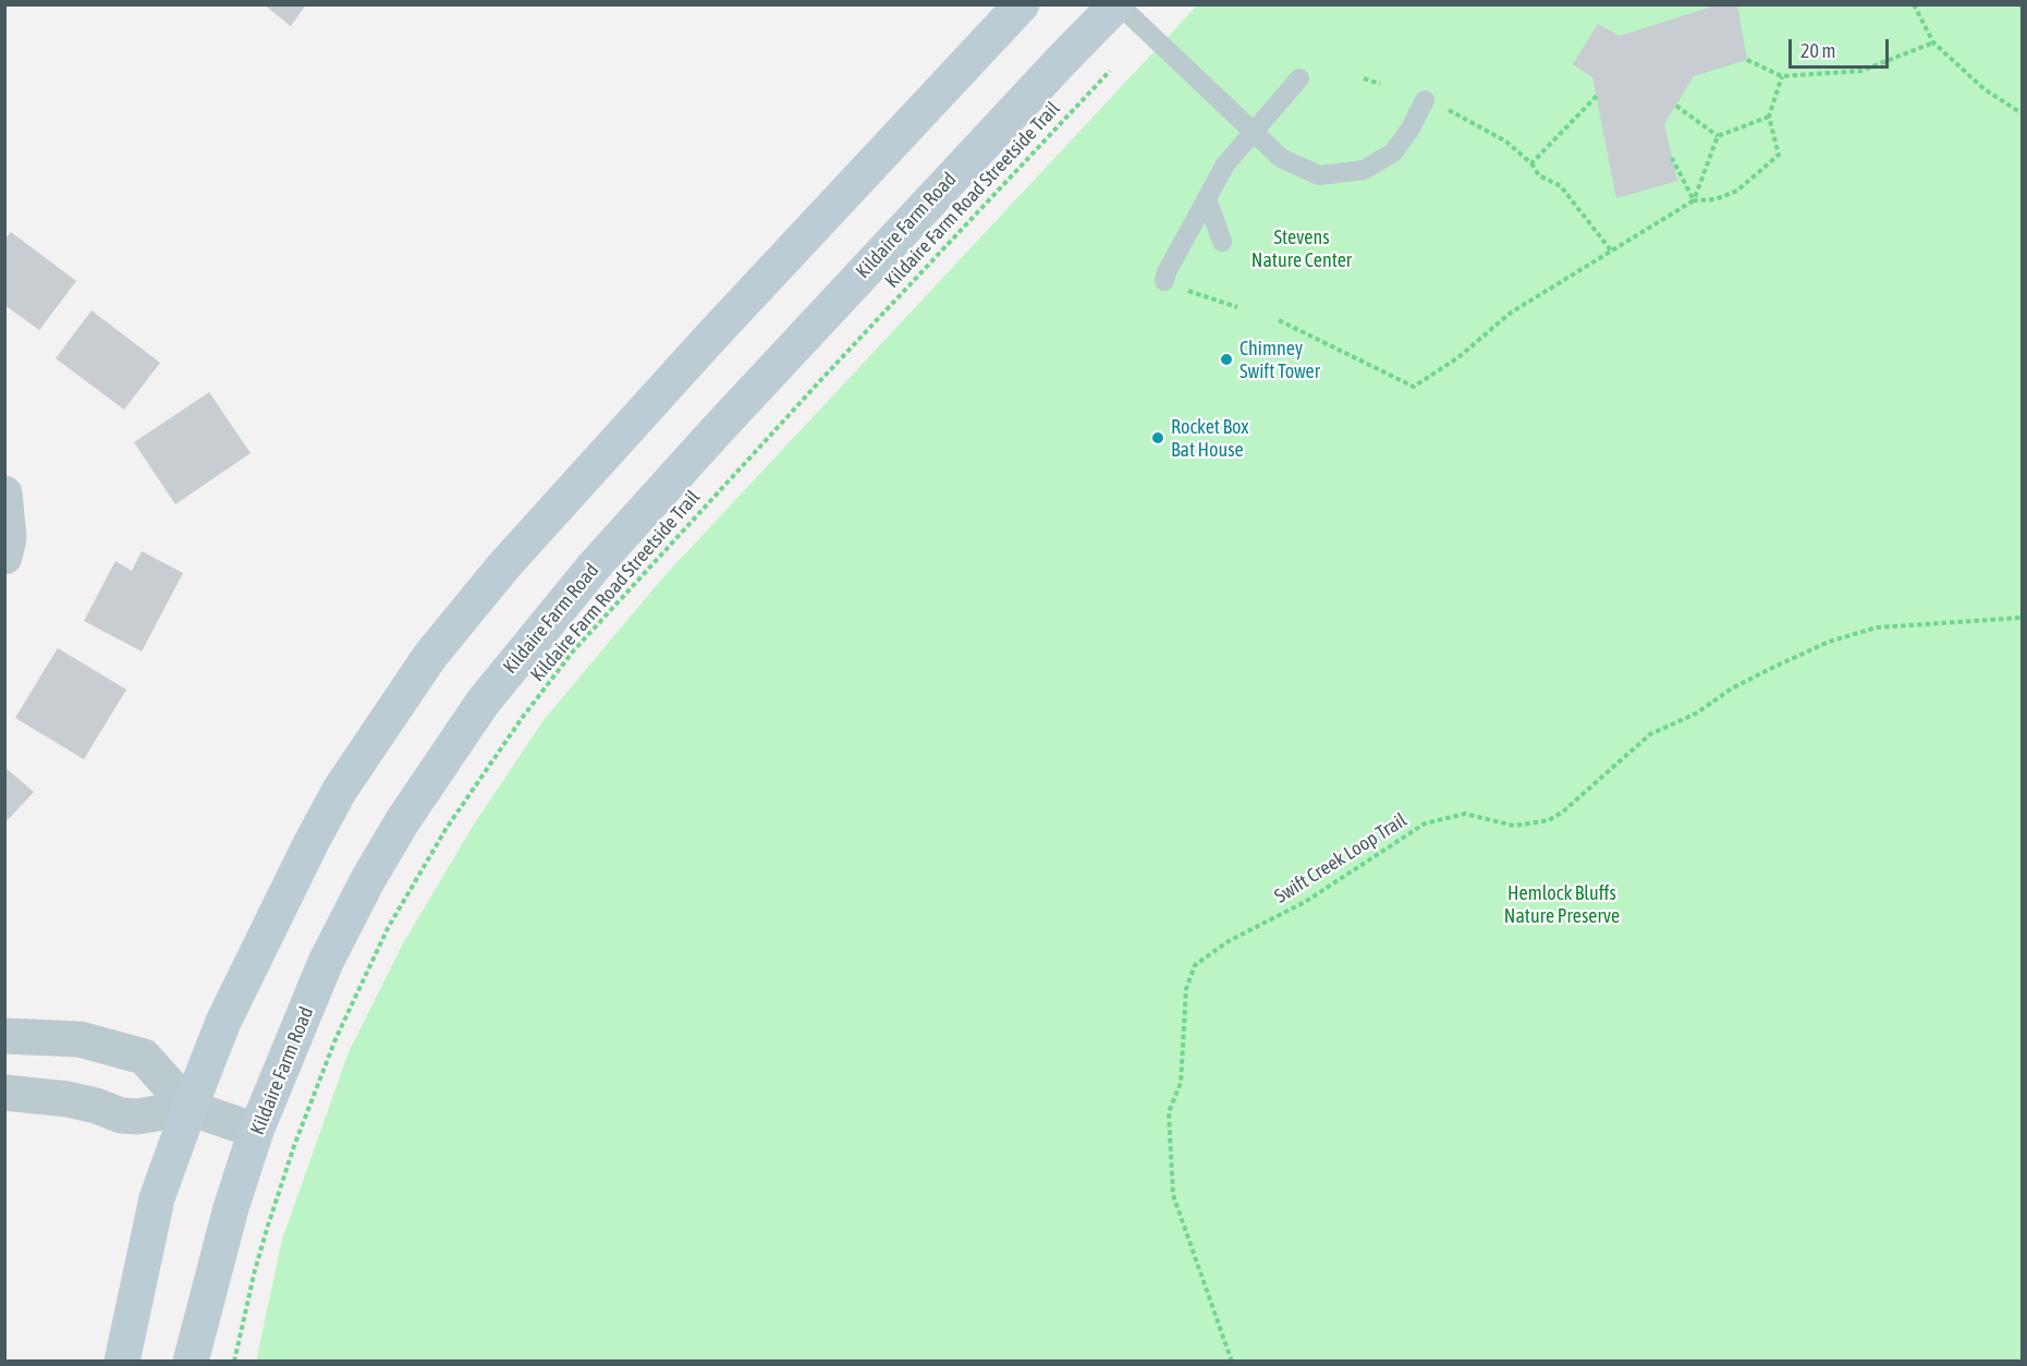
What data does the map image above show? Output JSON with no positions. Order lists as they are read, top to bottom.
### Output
{
  "streets": {
    "main road": ["Kildaire Farm Road"],
    "path": ["Kildaire Farm Road Streetside Trail", "Swift Creek Loop Trail"]
  },
  "parks": ["Stevens Nature Center", "Hemlock Bluffs Nature Preserve"],
  "places": ["Chimney Swift Tower", "Rocket Box Bat House"],
  "scale_bar": "20 m"
}
